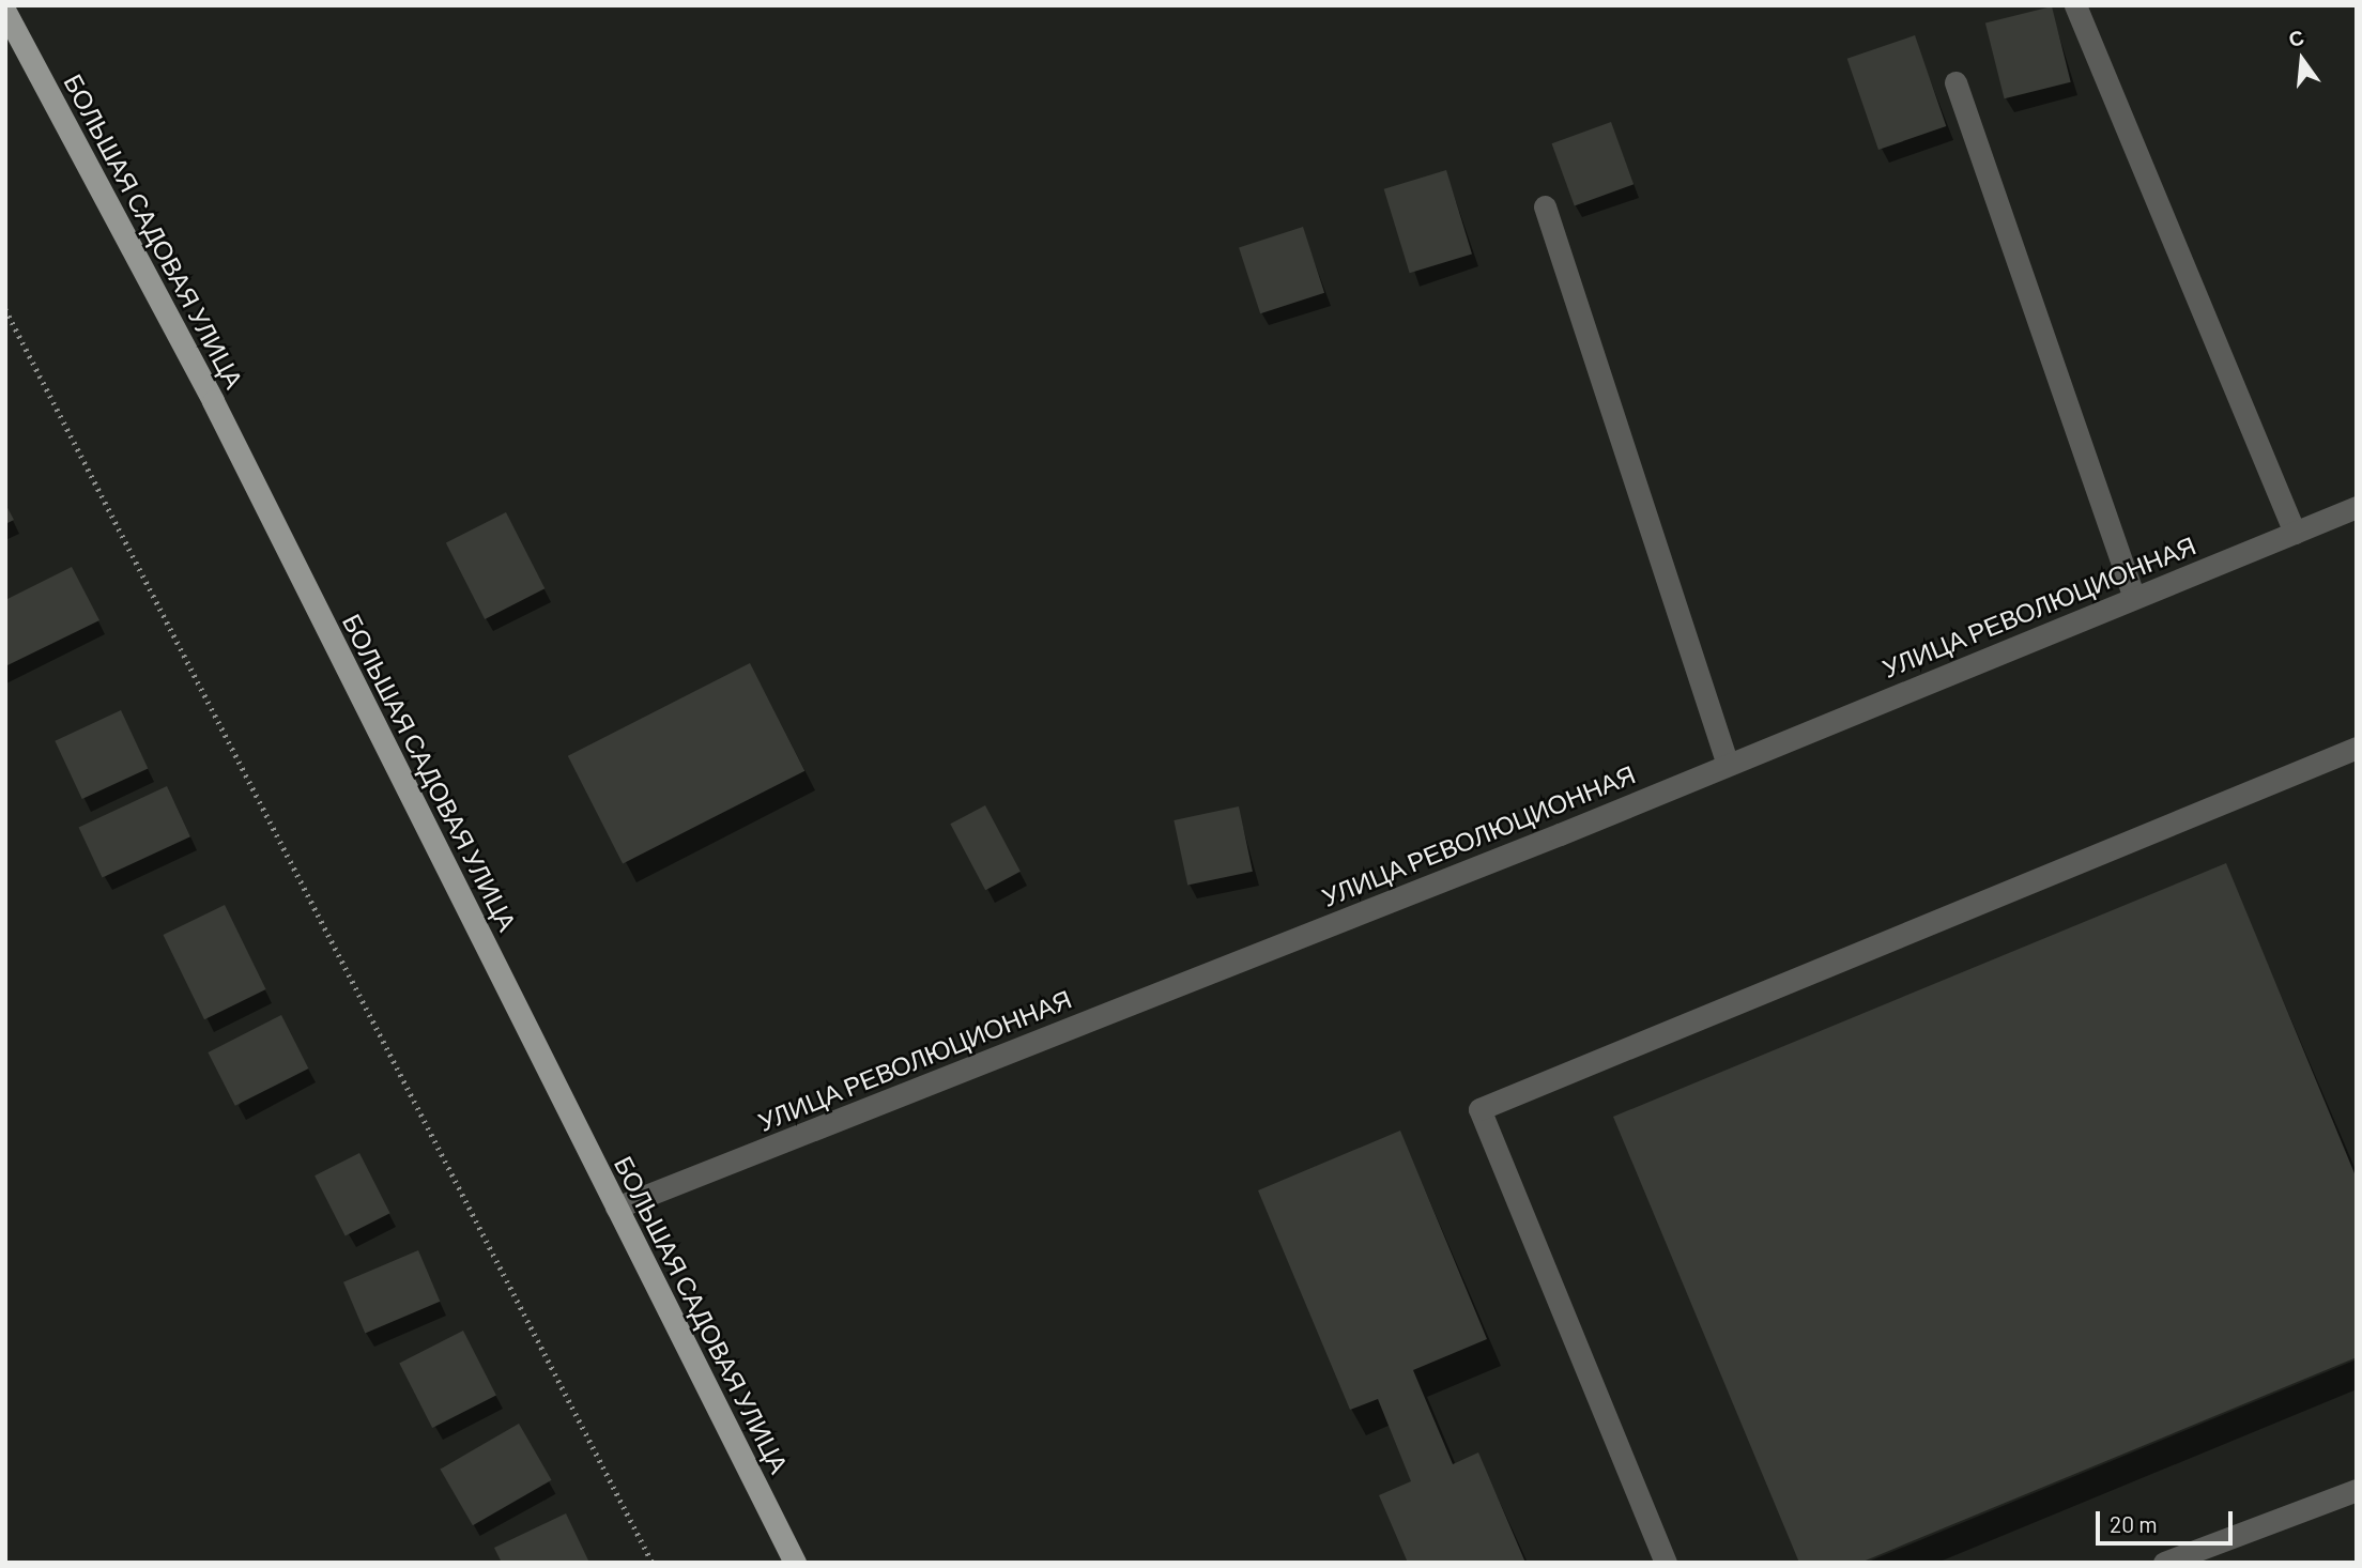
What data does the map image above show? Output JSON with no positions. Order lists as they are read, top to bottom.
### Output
{
  "streets": {
    "main road": ["БОЛЬШАЯ САДОВАЯ УЛИЦА"],
    "street": ["УЛИЦА РЕВОЛЮЦИОННАЯ"]
  },
  "crossings": [
    ["БОЛЬШАЯ САДОВАЯ УЛИЦА", "УЛИЦА РЕВОЛЮЦИОННАЯ"]
  ],
  "scale_bar": "20 m",
  "north": "top"
}
